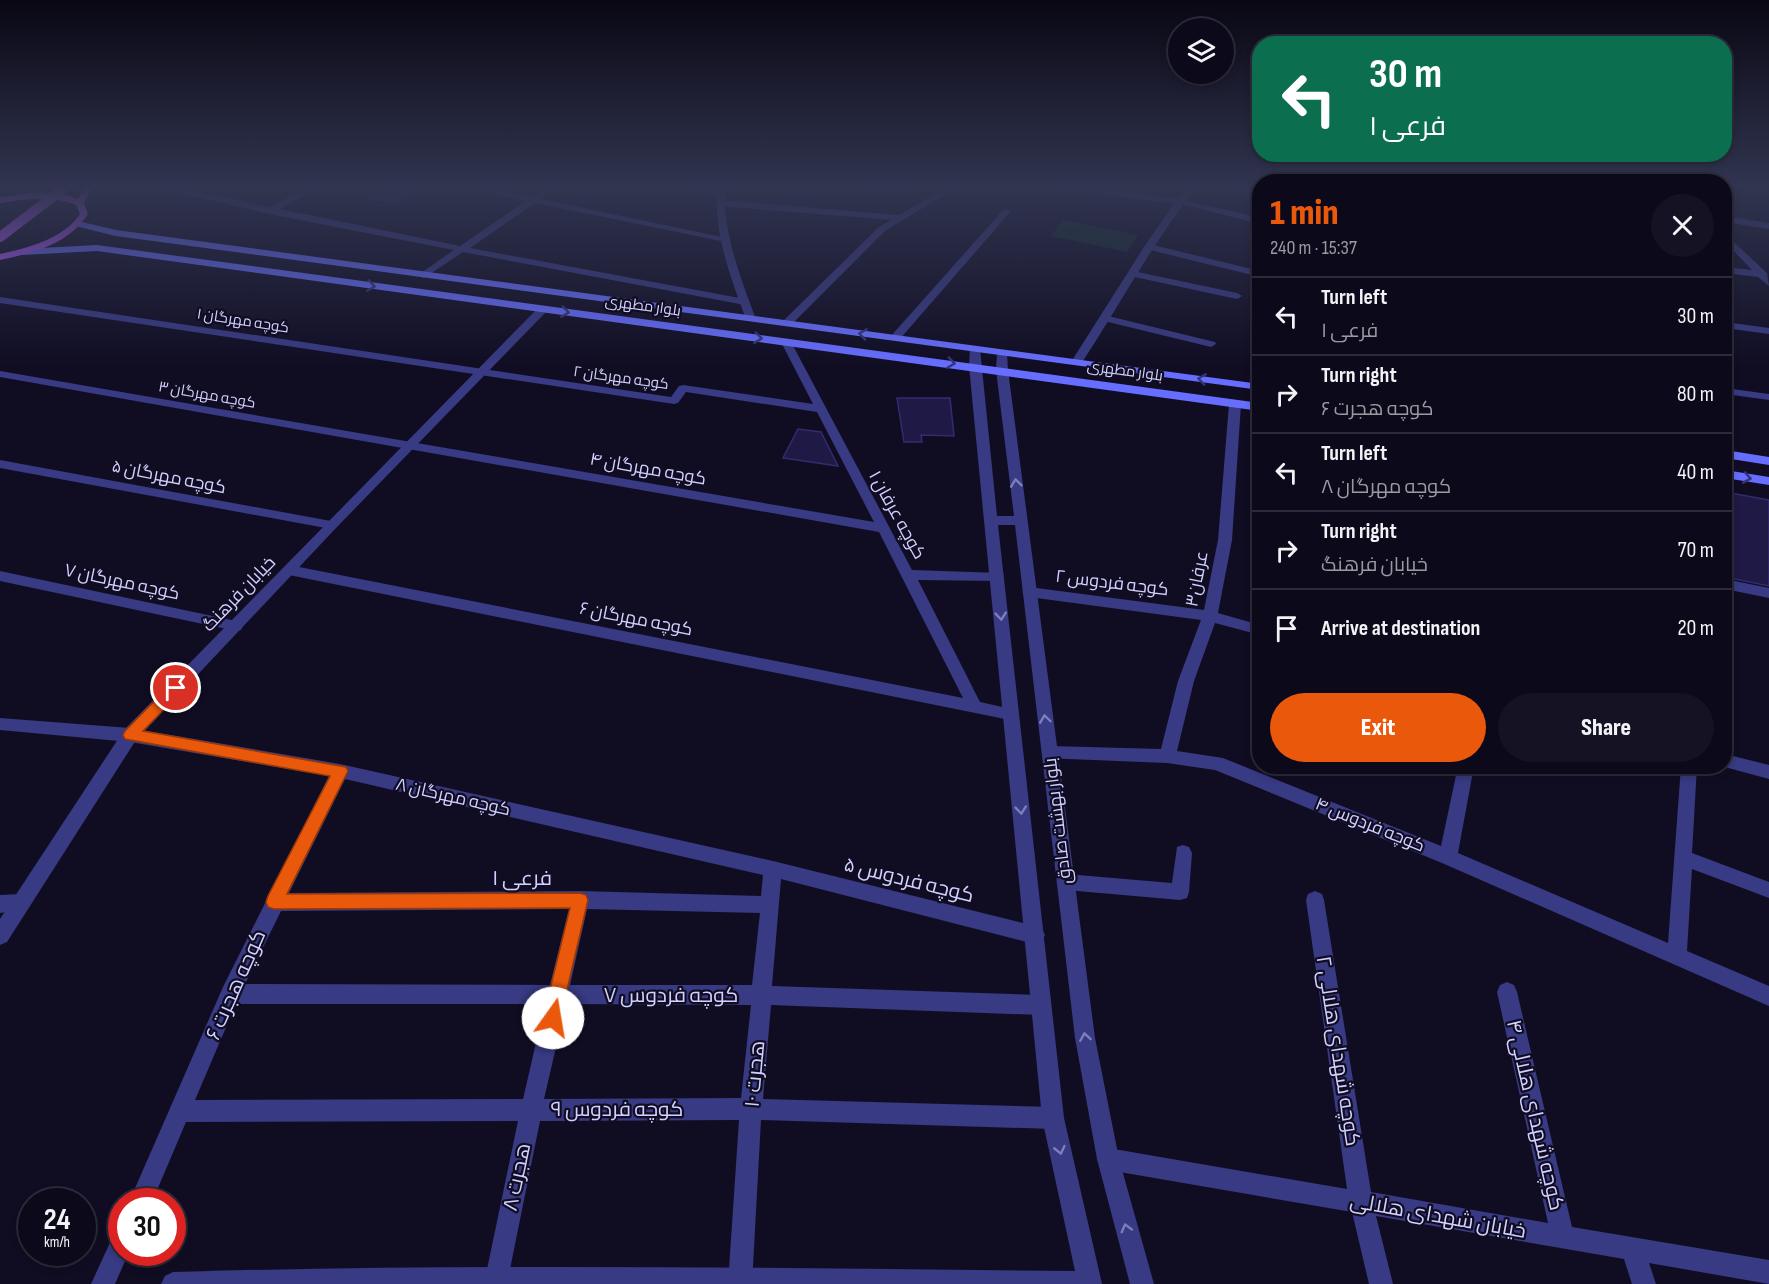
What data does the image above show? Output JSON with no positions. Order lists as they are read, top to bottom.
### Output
{
  "streets": {
    "main road": ["بلوار مطهری"],
    "street": [
      "کوچه مهرگان ۱",
      "کوچه مهرگان ۲",
      "کوچه مهرگان ۳",
      "کوچه مهرگان ۴",
      "کوچه مهرگان ۵",
      "کوچه عرفان ۱",
      "عرفان۳",
      "کوچه مهرگان ۷",
      "کوچه فردوس ۲",
      "خیابان فرهنگ",
      "کوچه مهرگان ۶",
      "کوچه مهرگان ۸",
      "بلوار بهشت صادق",
      "کوچه فردوس ۴",
      "فرعی ۱",
      "کوچه فردوس ۵",
      "کوچه هجرت ۶",
      "کوچه فردوس ۷",
      "کوچه شهدای هلالی ۲",
      "هجرت ۱۰",
      "کوچه فردوس ۹",
      "کوچه شهدای هلالی ۴",
      "هجرت ۸",
      "خیابان شهدای هلالی"
    ]
  },
  "crossings": [
    ["بلوار مطهری", "کوچه عرفان ۱"],
    ["بلوار مطهری", "عرفان۳"],
    ["بلوار مطهری", "خیابان فرهنگ"],
    ["بلوار مطهری", "بلوار بهشت صادق"],
    ["کوچه مهرگان ۱", "کوچه مهرگان ۲"],
    ["کوچه مهرگان ۱", "خیابان فرهنگ"],
    ["کوچه مهرگان ۲", "کوچه عرفان ۱"],
    ["کوچه مهرگان ۲", "خیابان فرهنگ"],
    ["کوچه مهرگان ۳", "کوچه مهرگان ۴"],
    ["کوچه مهرگان ۳", "خیابان فرهنگ"],
    ["کوچه مهرگان ۴", "کوچه عرفان ۱"],
    ["کوچه مهرگان ۴", "خیابان فرهنگ"],
    ["کوچه مهرگان ۵", "خیابان فرهنگ"],
    ["کوچه عرفان ۱", "کوچه مهرگان ۶"],
    ["عرفان۳", "کوچه فردوس ۲"],
    ["عرفان۳", "کوچه فردوس ۴"],
    ["کوچه مهرگان ۷", "خیابان فرهنگ"],
    ["کوچه فردوس ۲", "بلوار بهشت صادق"],
    ["خیابان فرهنگ", "کوچه مهرگان ۶"],
    ["خیابان فرهنگ", "کوچه مهرگان ۸"],
    ["کوچه مهرگان ۶", "بلوار بهشت صادق"],
    ["کوچه مهرگان ۸", "کوچه فردوس ۵"],
    ["کوچه مهرگان ۸", "کوچه هجرت ۶"],
    ["کوچه مهرگان ۸", "هجرت ۱۰"],
    ["بلوار بهشت صادق", "کوچه فردوس ۴"],
    ["بلوار بهشت صادق", "کوچه فردوس ۵"],
    ["بلوار بهشت صادق", "کوچه فردوس ۷"],
    ["بلوار بهشت صادق", "کوچه فردوس ۹"],
    ["بلوار بهشت صادق", "خیابان شهدای هلالی"],
    ["فرعی ۱", "کوچه هجرت ۶"],
    ["فرعی ۱", "هجرت ۱۰"],
    ["فرعی ۱", "هجرت ۸"],
    ["کوچه فردوس ۵", "هجرت ۱۰"],
    ["کوچه هجرت ۶", "کوچه فردوس ۷"],
    ["کوچه هجرت ۶", "کوچه فردوس ۹"],
    ["کوچه فردوس ۷", "هجرت ۱۰"],
    ["کوچه فردوس ۷", "هجرت ۸"],
    ["کوچه شهدای هلالی ۲", "خیابان شهدای هلالی"],
    ["هجرت ۱۰", "کوچه فردوس ۹"],
    ["کوچه فردوس ۹", "هجرت ۸"],
    ["کوچه شهدای هلالی ۴", "خیابان شهدای هلالی"]
  ],
  "page": {
    "turn": ["30 m", "فرعی ۱"],
    "heading": ["1 min", "240 m · 15:37"],
    "list": [
      {
        "name": "Turn left",
        "note": "فرعی ۱",
        "value": "30 m"
      },
      {
        "name": "Turn right",
        "note": "کوچه هجرت ۶",
        "value": "80 m"
      },
      {
        "name": "Turn left",
        "note": "کوچه مهرگان ۸",
        "value": "40 m"
      },
      {
        "name": "Turn right",
        "note": "خیابان فرهنگ",
        "value": "70 m"
      },
      {
        "name": "Arrive at destination",
        "value": "20 m"
      }
    ],
    "buttons": ["Exit", "Share"],
    "speed": "24 km/h",
    "limit": "30"
  }
}
